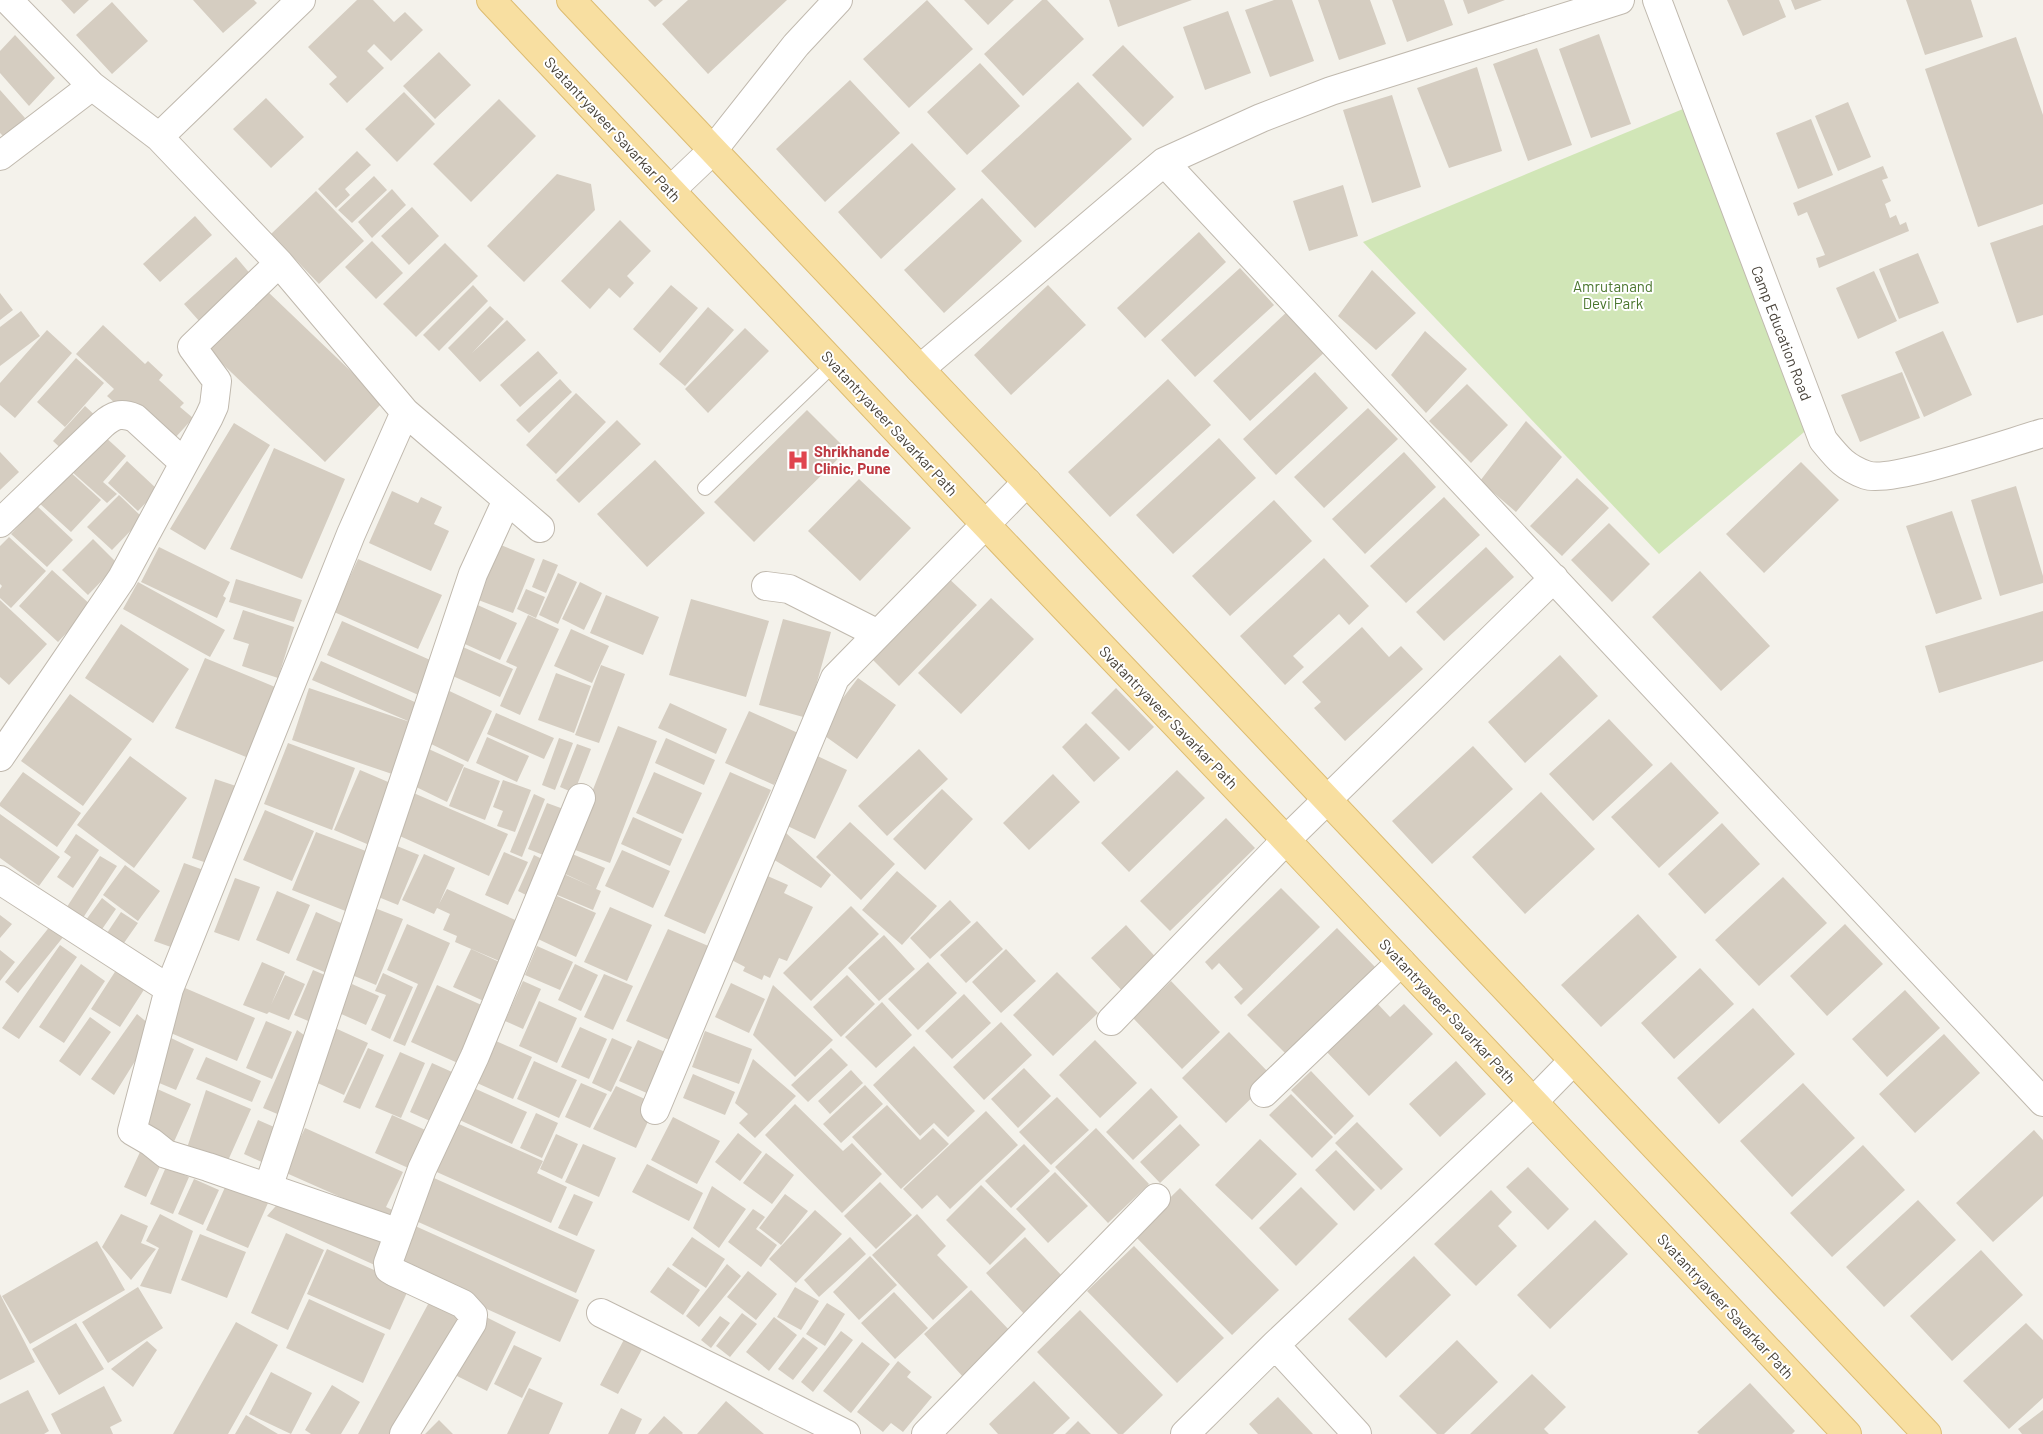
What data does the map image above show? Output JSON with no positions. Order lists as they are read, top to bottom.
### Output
{
  "streets": {
    "main road": ["Svatantryaveer Savarkar Path"],
    "street": ["Camp Education Road"]
  },
  "parks": ["Amrutanand Devi Park"],
  "places": {
    "hospital": ["Shrikhande Clinic, Pune"]
  }
}
